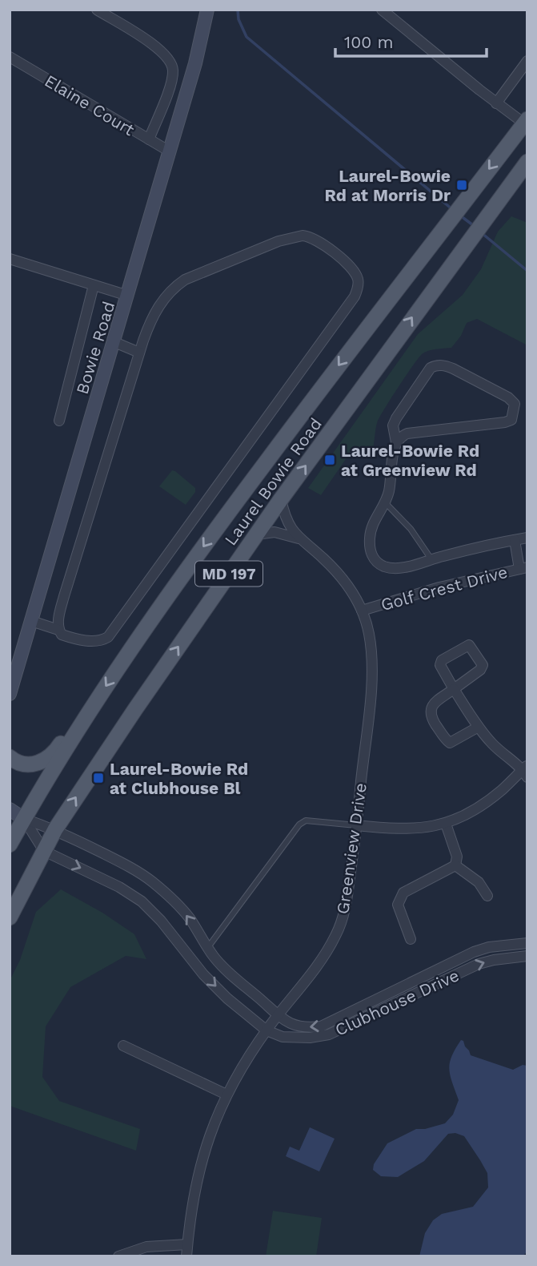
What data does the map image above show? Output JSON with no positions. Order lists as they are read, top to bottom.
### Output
{
  "streets": {
    "main road": ["Laurel Bowie Road", "MD 197"],
    "street": [
      "Elaine Court",
      "Bowie Road",
      "Golf Crest Drive",
      "Greenview Drive",
      "Clubhouse Drive"
    ]
  },
  "crossings": [
    ["Elaine Court", "Bowie Road"],
    ["Laurel Bowie Road", "Greenview Drive"],
    ["Laurel Bowie Road", "Clubhouse Drive"],
    ["Golf Crest Drive", "Greenview Drive"],
    ["Greenview Drive", "Clubhouse Drive"]
  ],
  "places": {
    "transit": ["Laurel-Bowie Rd at Morris Dr", "Laurel-Bowie Rd at Greenview Rd", "Laurel-Bowie Rd at Clubhouse Bl"]
  },
  "scale_bar": "100 m"
}
